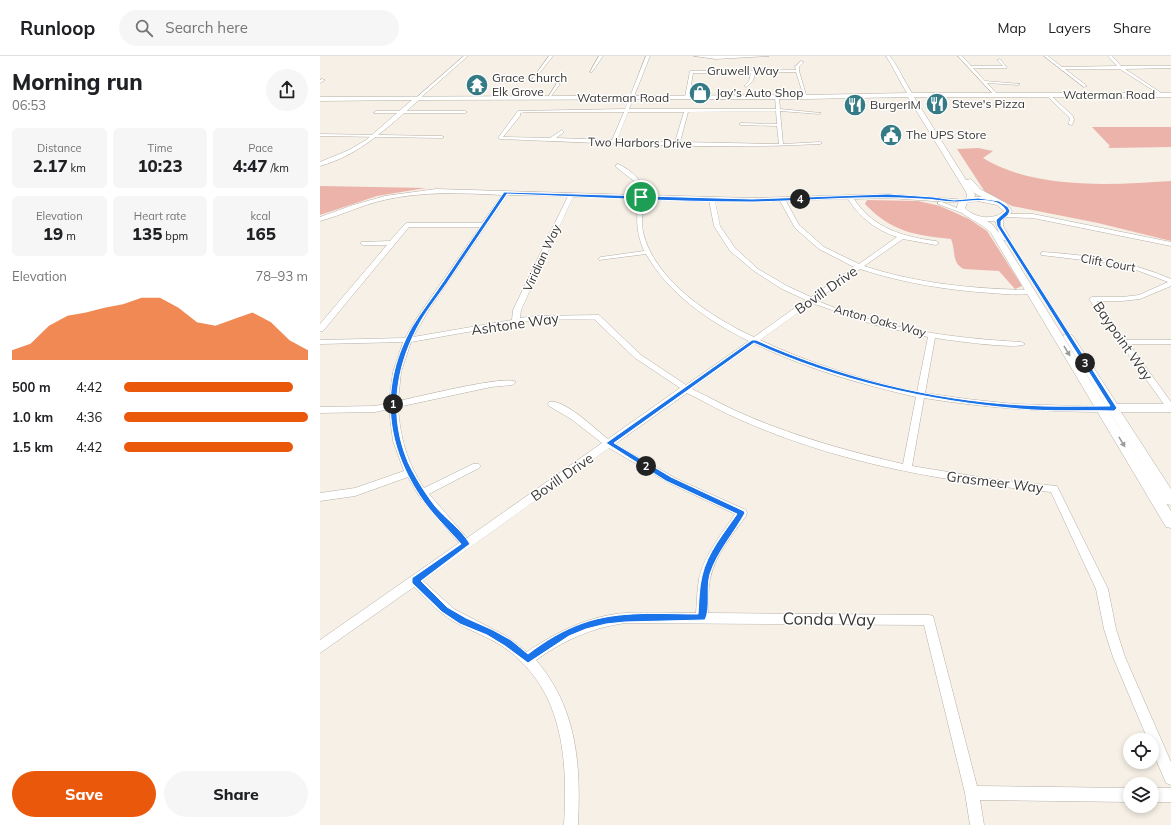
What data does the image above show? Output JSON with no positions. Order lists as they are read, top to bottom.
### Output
{
  "streets": {
    "main road": ["Waterman Road"],
    "street": [
      "Gruwell Way",
      "Two Harbors Drive",
      "Viridian Way",
      "Clift Court",
      "Bovill Drive",
      "Anton Oaks Way",
      "Ashtone Way",
      "Baypoint Way",
      "Grasmeer Way",
      "Conda Way"
    ]
  },
  "crossings": [
    ["Gruwell Way", "Waterman Road"],
    ["Viridian Way", "Ashtone Way"],
    ["Clift Court", "Baypoint Way"],
    ["Bovill Drive", "Anton Oaks Way"],
    ["Bovill Drive", "Ashtone Way"],
    ["Bovill Drive", "Grasmeer Way"],
    ["Ashtone Way", "Grasmeer Way"]
  ],
  "places": {
    "temple": ["Grace Church Elk Grove"],
    "shop": ["Jay’s Auto Shop"],
    "restaurant": ["Steve's Pizza", "BurgerIM"],
    "public building": ["The UPS Store"]
  },
  "page": {
    "header": "Runloop",
    "search": "Search here",
    "nav": ["Map", "Layers", "Share"],
    "heading": ["Morning run", "06:53"],
    "stats": [
      ["Distance", "2.17 km"],
      ["Time", "10:23"],
      ["Pace", "4:47 /km"],
      ["Elevation", "19 m"],
      ["Heart rate", "135 bpm"],
      ["kcal", "165"]
    ],
    "pins": [
      "4",
      "3",
      "1",
      "2"
    ],
    "chart": ["Elevation", "78–93 m"],
    "list": [
      {
        "name": "500 m",
        "note": "4:42"
      },
      {
        "name": "1.0 km",
        "note": "4:36"
      },
      {
        "name": "1.5 km",
        "note": "4:42"
      }
    ],
    "buttons": ["Save", "Share"]
  }
}
